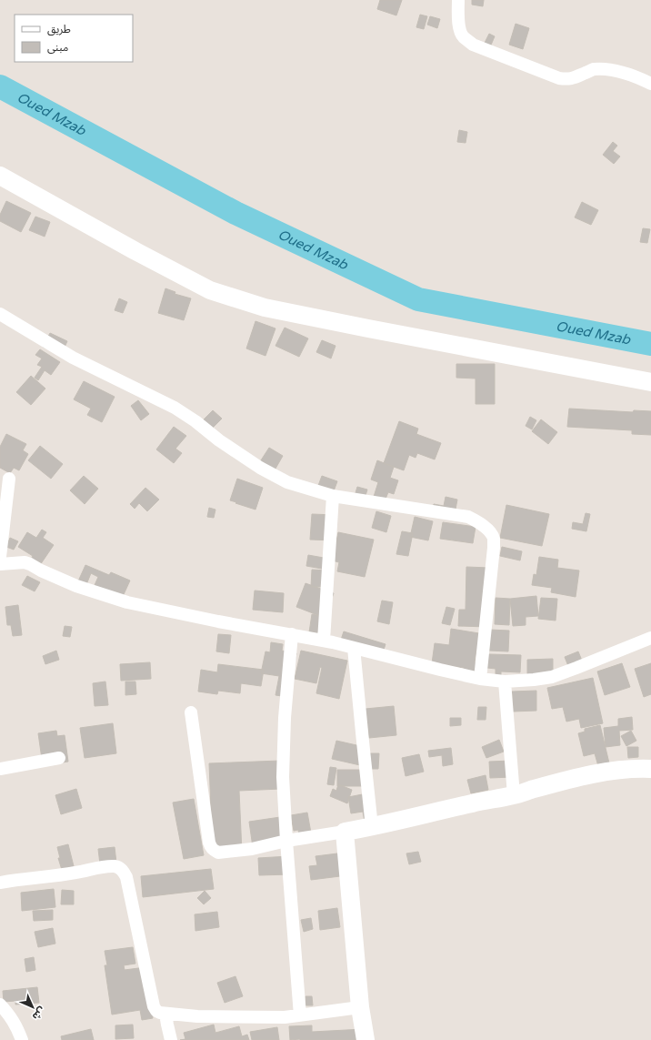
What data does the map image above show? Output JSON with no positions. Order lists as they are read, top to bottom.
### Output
{
  "water": ["Oued Mzab"],
  "legend": ["طريق", "مبنى"],
  "north": "bottom right"
}
